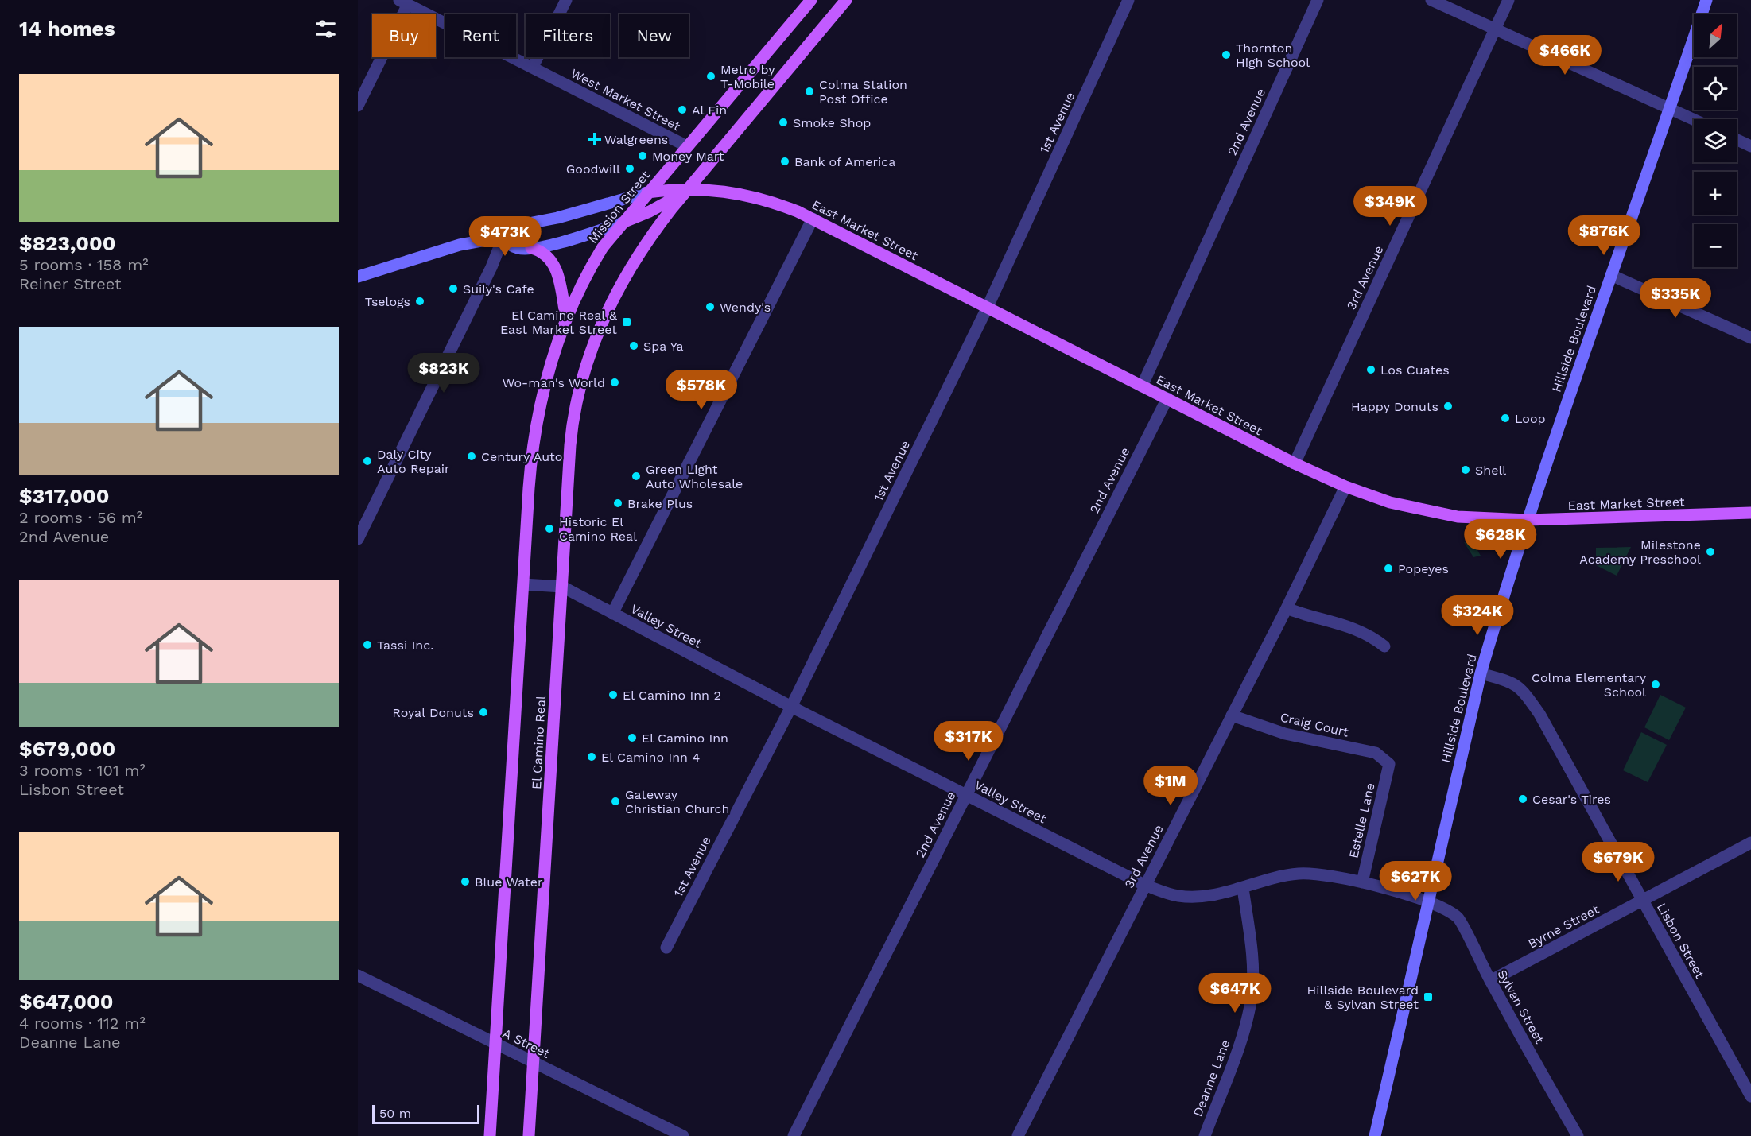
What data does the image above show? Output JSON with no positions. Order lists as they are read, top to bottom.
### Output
{
  "streets": {
    "main road": [
      "Mission Street",
      "East Market Street",
      "Hillside Boulevard",
      "El Camino Real"
    ],
    "street": [
      "West Market Street",
      "2nd Avenue",
      "1st Avenue",
      "3rd Avenue",
      "Valley Street",
      "Craig Court",
      "Estelle Lane",
      "Byrne Street",
      "Lisbon Street",
      "Sylvan Street",
      "A Street",
      "Deanne Lane"
    ]
  },
  "crossings": [
    ["West Market Street", "Mission Street"],
    ["2nd Avenue", "East Market Street"],
    ["2nd Avenue", "Valley Street"],
    ["1st Avenue", "East Market Street"],
    ["1st Avenue", "Valley Street"],
    ["Mission Street", "East Market Street"],
    ["Mission Street", "El Camino Real"],
    ["East Market Street", "3rd Avenue"],
    ["East Market Street", "Hillside Boulevard"],
    ["East Market Street", "El Camino Real"],
    ["3rd Avenue", "Valley Street"],
    ["3rd Avenue", "Craig Court"],
    ["Hillside Boulevard", "Valley Street"],
    ["Hillside Boulevard", "Lisbon Street"],
    ["Hillside Boulevard", "Sylvan Street"],
    ["Valley Street", "El Camino Real"],
    ["Valley Street", "Estelle Lane"],
    ["Valley Street", "Sylvan Street"],
    ["Valley Street", "Deanne Lane"],
    ["Craig Court", "Estelle Lane"],
    ["El Camino Real", "A Street"],
    ["Byrne Street", "Lisbon Street"],
    ["Byrne Street", "Sylvan Street"]
  ],
  "places": {
    "other": [
      "Thornton High School",
      "Metro by T-Mobile",
      "Colma Station Post Office",
      "Al Fin",
      "Smoke Shop",
      "Money Mart",
      "Bank of America",
      "Goodwill",
      "Suily's Cafe",
      "Tselogs",
      "Wendy's",
      "Spa Ya",
      "Los Cuates",
      "Wo-man's World",
      "Happy Donuts",
      "Loop",
      "Century Auto",
      "Daly City Auto Repair",
      "Shell",
      "Green Light Auto Wholesale",
      "Brake Plus",
      "Historic El Camino Real",
      "Milestone Academy Preschool",
      "Popeyes",
      "Tassi Inc.",
      "Colma Elementary School",
      "El Camino Inn 2",
      "Royal Donuts",
      "El Camino Inn",
      "El Camino Inn 4",
      "Cesar's Tires",
      "Gateway Christian Church",
      "Blue Water"
    ],
    "health": ["Walgreens"],
    "transit": ["El Camino Real & East Market Street", "Hillside Boulevard & Sylvan Street"]
  },
  "scale_bar": "50 m",
  "north": "top right",
  "page": {
    "heading": "14 homes",
    "map_buttons": ["+", "−"],
    "chip": [
      "Buy",
      "Rent",
      "Filters",
      "New"
    ],
    "price": [
      "$466K",
      "$349K",
      "$876K",
      "$473K",
      "$335K",
      "$823K",
      "$578K",
      "$628K",
      "$324K",
      "$317K",
      "$1M",
      "$679K",
      "$627K",
      "$647K"
    ],
    "list": [
      {
        "name": "$823,000",
        "note": "5 rooms · 158 m² · Reiner Street"
      },
      {
        "name": "$317,000",
        "note": "2 rooms · 56 m² · 2nd Avenue"
      },
      {
        "name": "$679,000",
        "note": "3 rooms · 101 m² · Lisbon Street"
      },
      {
        "name": "$647,000",
        "note": "4 rooms · 112 m² · Deanne Lane"
      }
    ],
    "scale": "50 m"
  }
}
